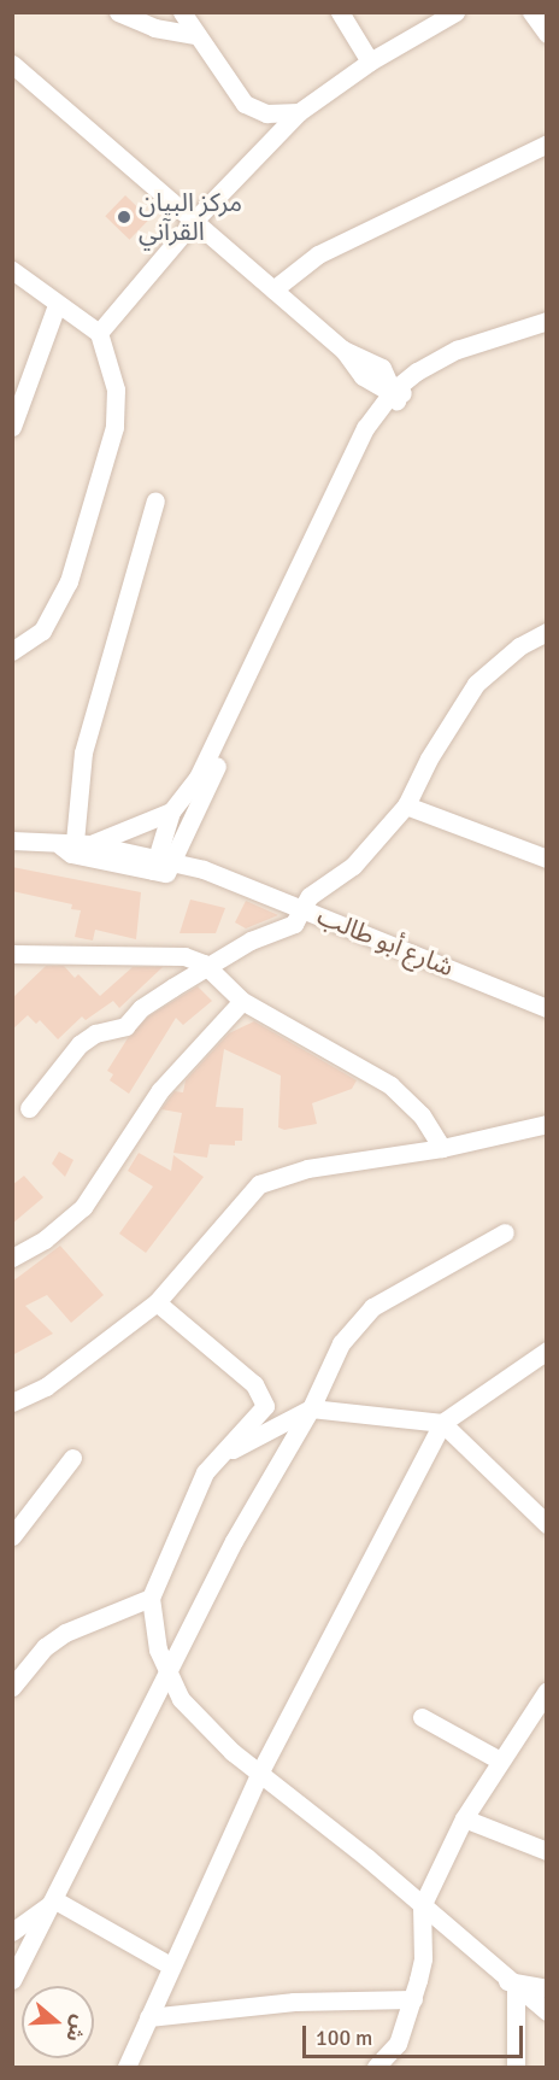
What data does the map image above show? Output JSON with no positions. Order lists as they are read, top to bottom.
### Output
{
  "streets": {
    "street": ["شارع أبو طالب"]
  },
  "places": ["مركز البيان القرآني"],
  "scale_bar": "100 m",
  "north": "right"
}
